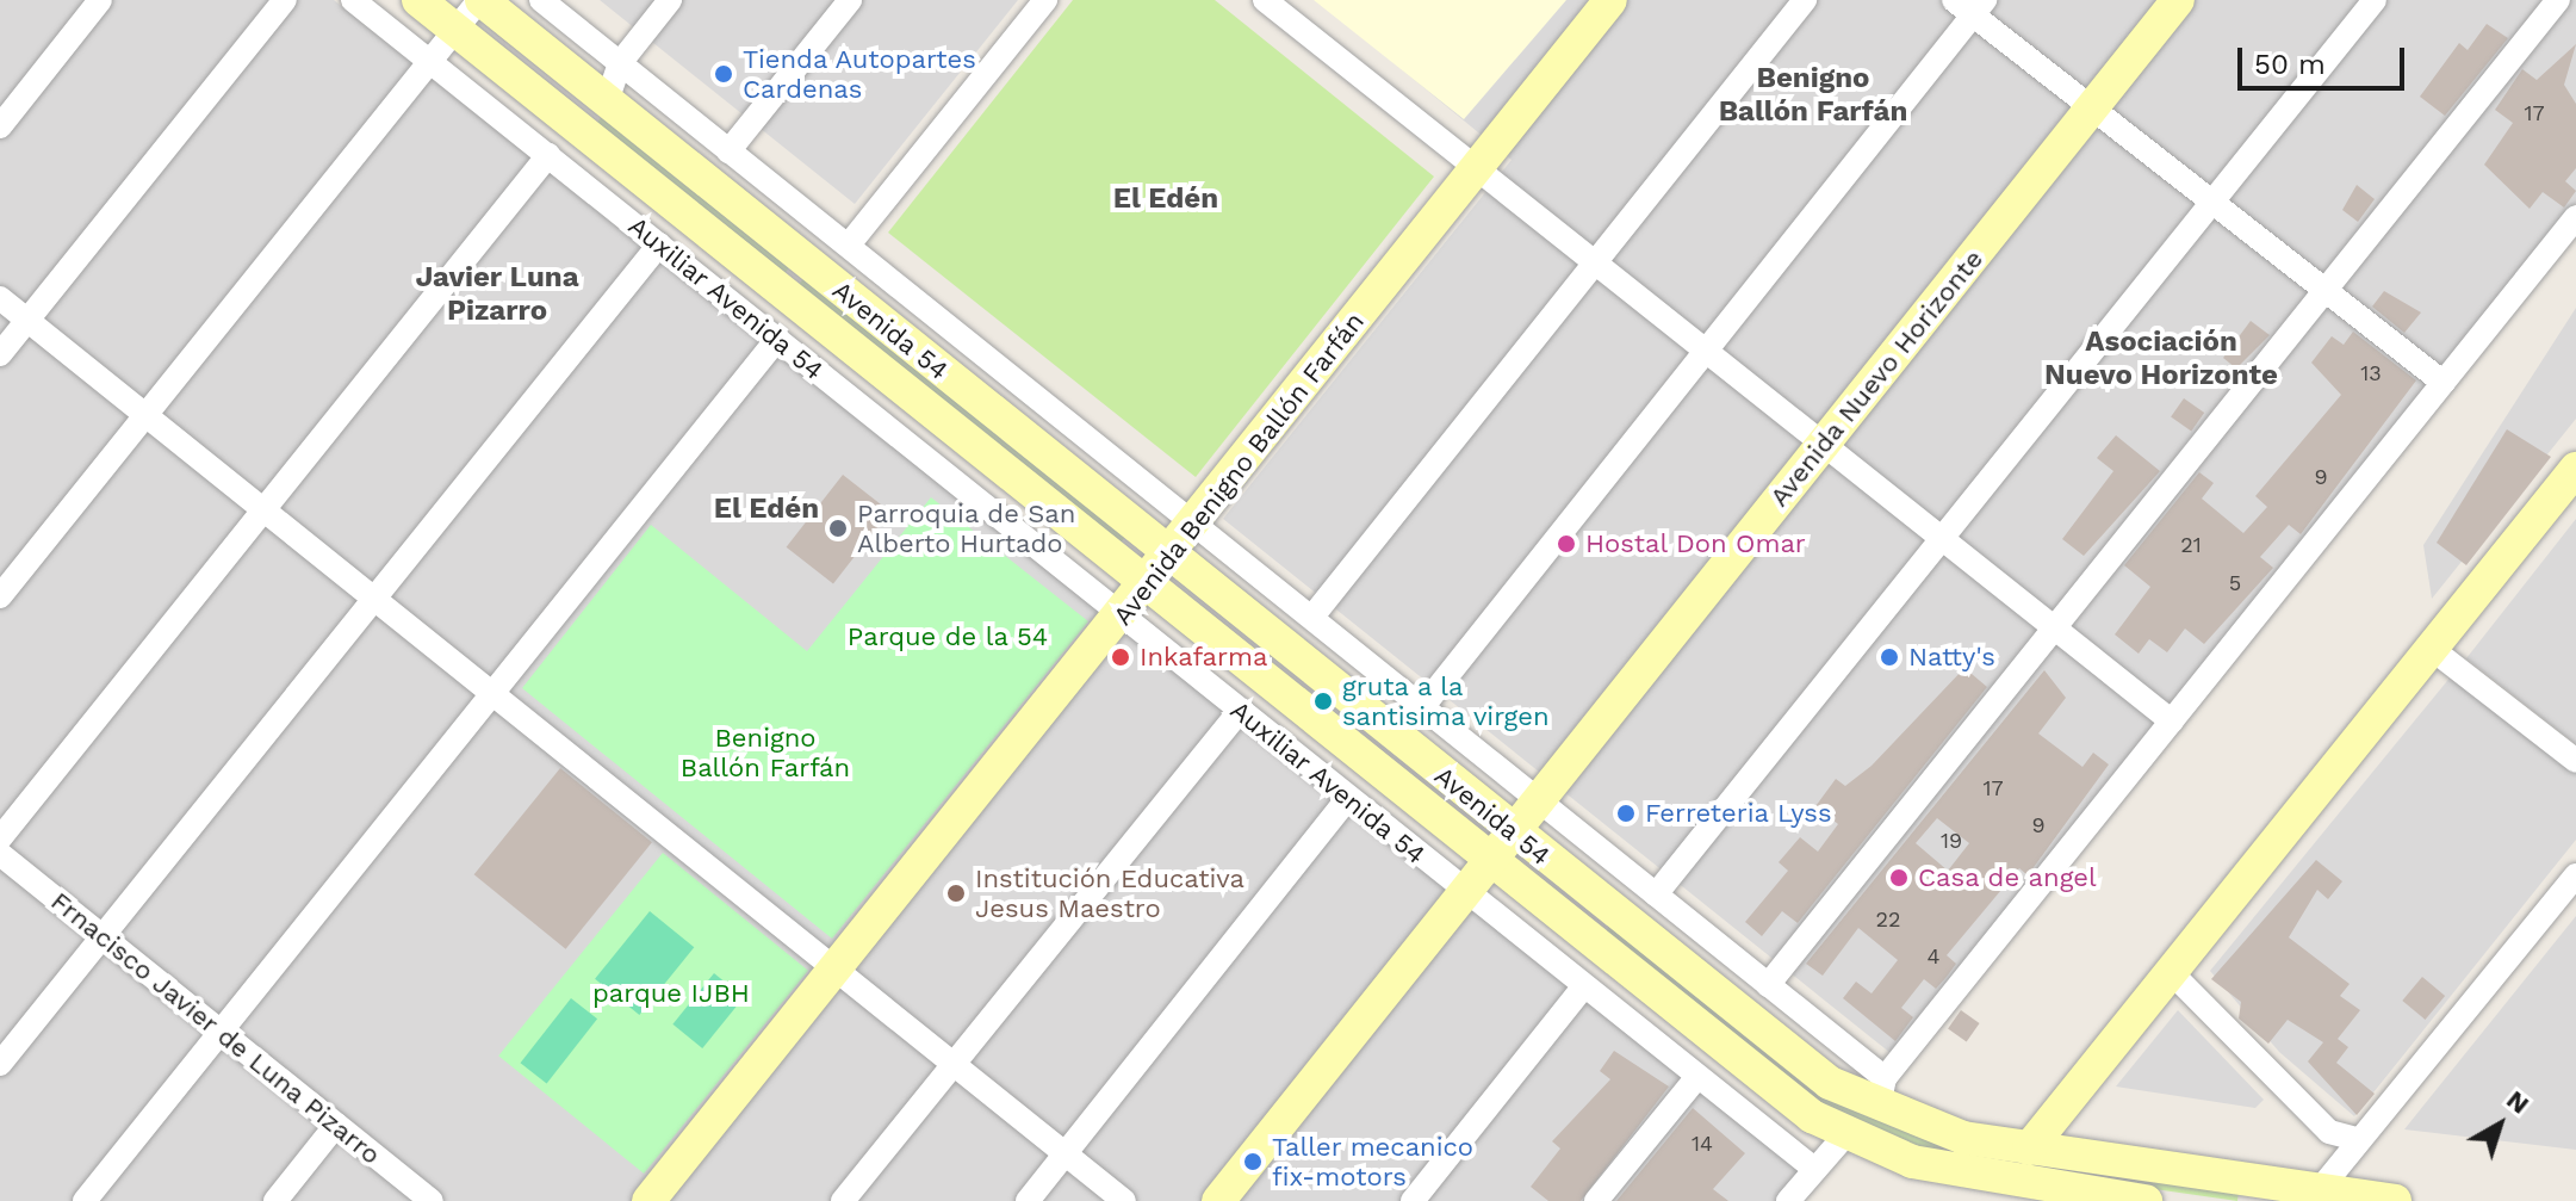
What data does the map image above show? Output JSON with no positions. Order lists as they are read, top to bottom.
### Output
{
  "streets": {
    "main road": ["Avenida 54", "Avenida Nuevo Horizonte", "Avenida Benigno Ballón Farfán"],
    "street": ["Auxiliar Avenida 54", "Frnacisco Javier de Luna Pizarro"]
  },
  "crossings": [
    ["Auxiliar Avenida 54", "Avenida Nuevo Horizonte"],
    ["Auxiliar Avenida 54", "Avenida Benigno Ballón Farfán"],
    ["Avenida 54", "Avenida Nuevo Horizonte"],
    ["Avenida 54", "Avenida Benigno Ballón Farfán"]
  ],
  "districts": [
    "Benigno Ballón Farfán",
    "El Edén",
    "Javier Luna Pizarro",
    "Asociación Nuevo Horizonte",
    "El Edén"
  ],
  "parks": ["Parque de la 54", "Benigno Ballón Farfán", "parque IJBH"],
  "places": [
    "Tienda Autopartes Cardenas",
    "Parroquia de San Alberto Hurtado",
    "Hostal Don Omar",
    "Inkafarma",
    "Natty's",
    "gruta a la santisima virgen",
    "Ferreteria Lyss",
    "Casa de angel",
    "Institución Educativa Jesus Maestro",
    "Taller mecanico fix-motors"
  ],
  "house_numbers": [
    "17",
    "13",
    "9",
    "21",
    "5",
    "17",
    "9",
    "19",
    "22",
    "4",
    "14"
  ],
  "scale_bar": "50 m",
  "north": "top right"
}
